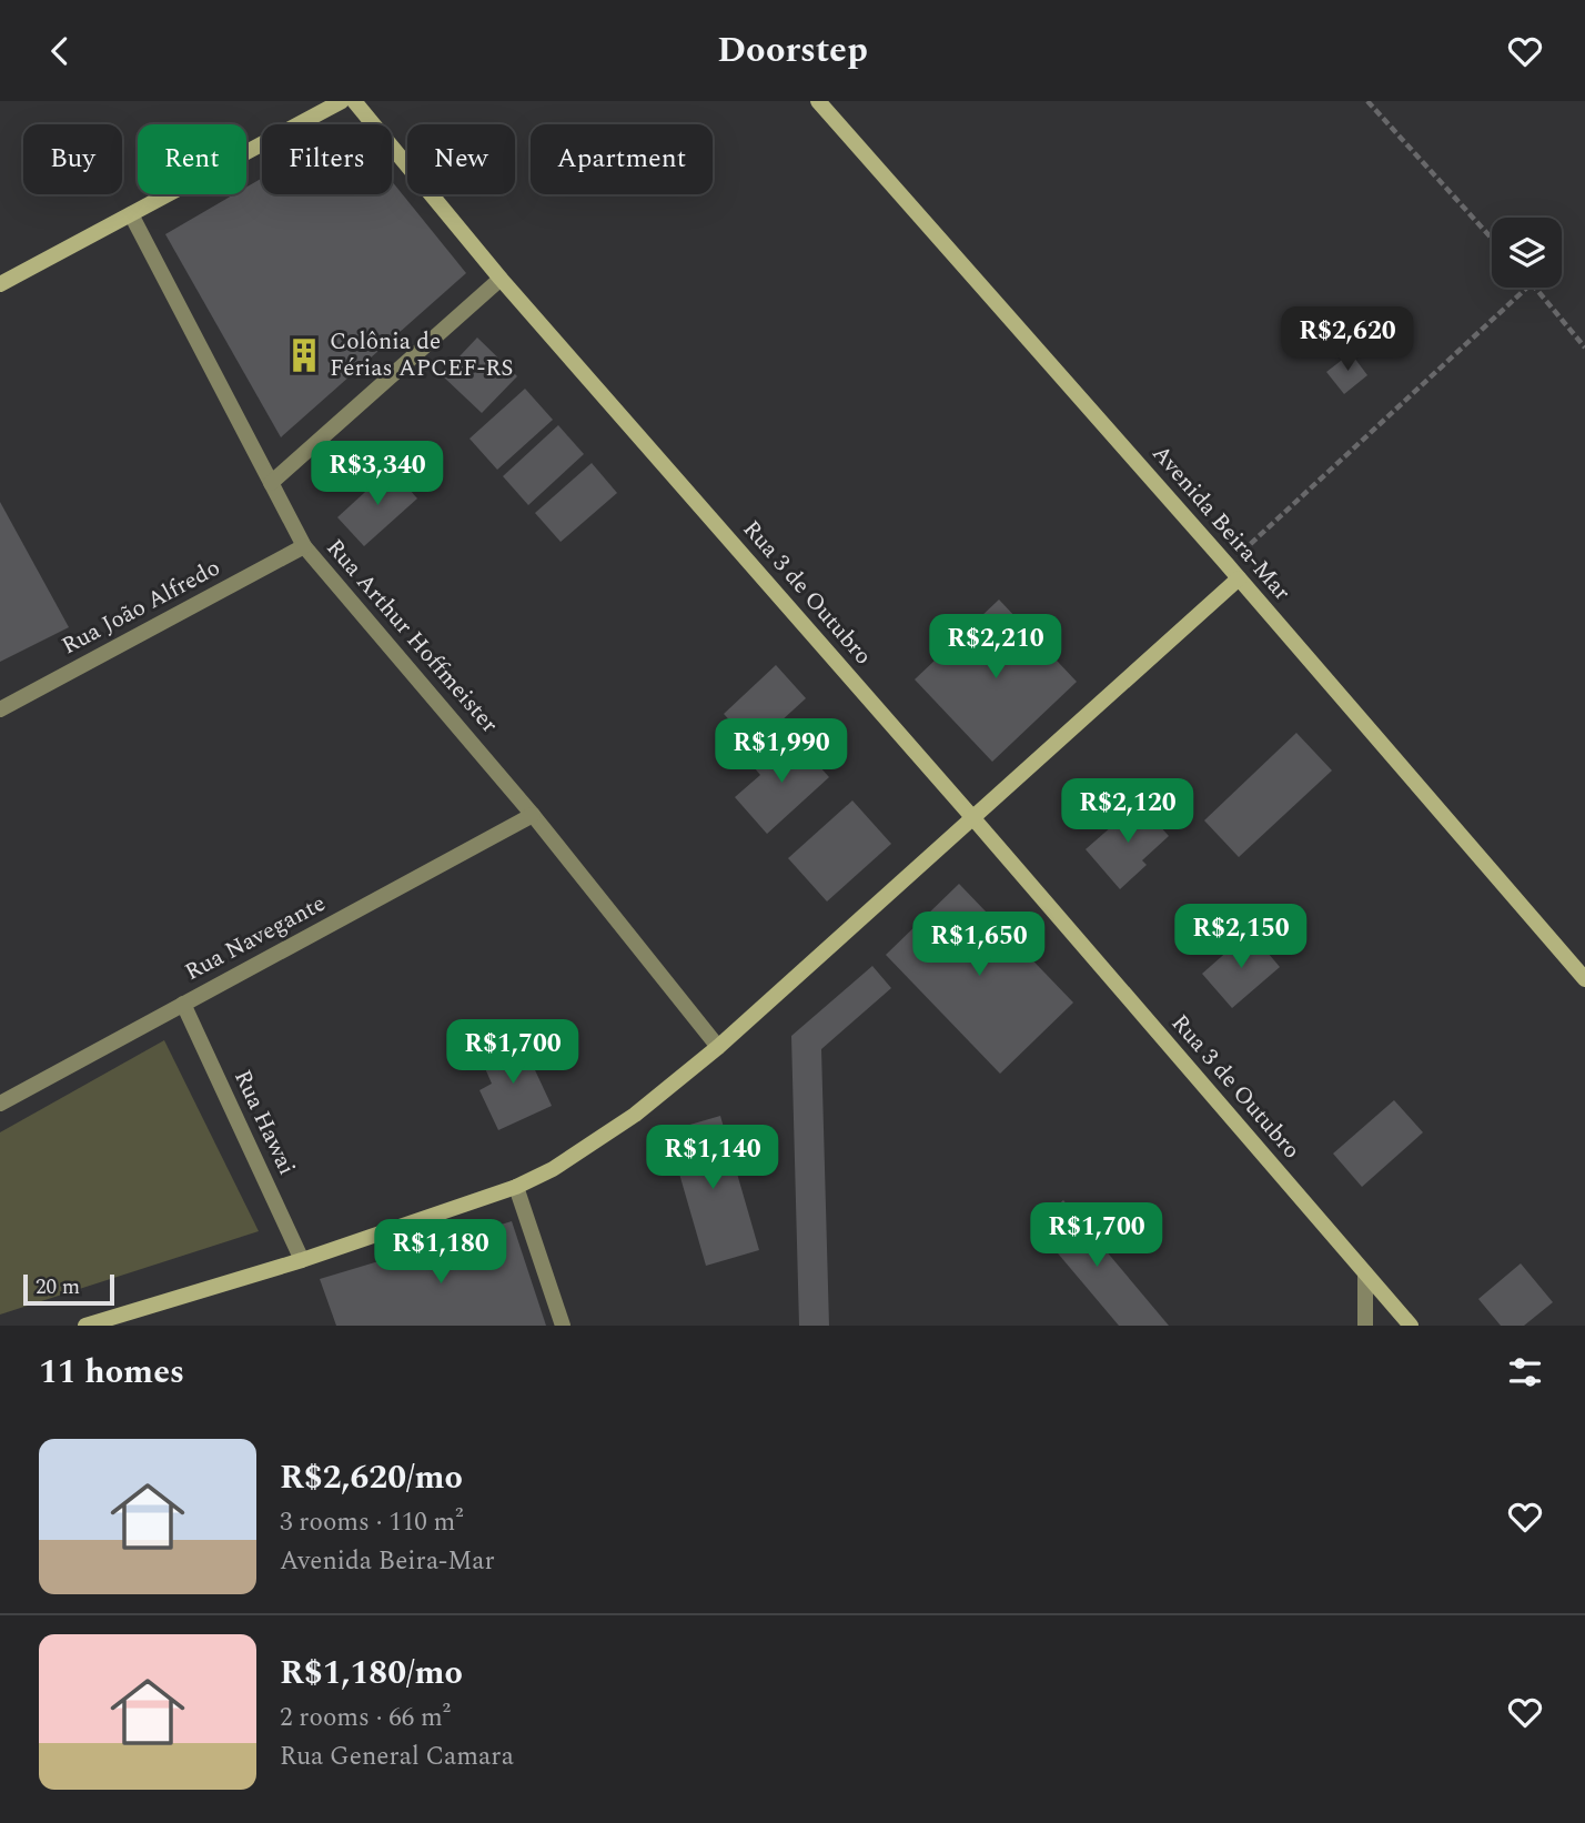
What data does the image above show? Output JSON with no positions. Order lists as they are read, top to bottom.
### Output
{
  "streets": {
    "street": [
      "Avenida Beira-Mar",
      "Rua 3 de Outubro",
      "Rua João Alfredo",
      "Rua Arthur Hoffmeister",
      "Rua Navegante",
      "Rua Hawai"
    ]
  },
  "crossings": [
    ["Rua João Alfredo", "Rua Arthur Hoffmeister"],
    ["Rua Arthur Hoffmeister", "Rua Navegante"],
    ["Rua Navegante", "Rua Hawai"]
  ],
  "places": {
    "building": ["Colônia de Férias APCEF-RS"]
  },
  "scale_bar": "20 m",
  "page": {
    "header": "Doorstep",
    "chip": [
      "Buy",
      "Rent",
      "Filters",
      "New",
      "Apartment"
    ],
    "price": [
      "R$2,620",
      "R$3,340",
      "R$2,210",
      "R$1,990",
      "R$2,120",
      "R$2,150",
      "R$1,650",
      "R$1,700",
      "R$1,140",
      "R$1,700",
      "R$1,180"
    ],
    "scale": "20 m",
    "heading": "11 homes",
    "list": [
      {
        "name": "R$2,620/mo",
        "note": "3 rooms · 110 m² · Avenida Beira-Mar"
      },
      {
        "name": "R$1,180/mo",
        "note": "2 rooms · 66 m² · Rua General Camara"
      }
    ]
  }
}
